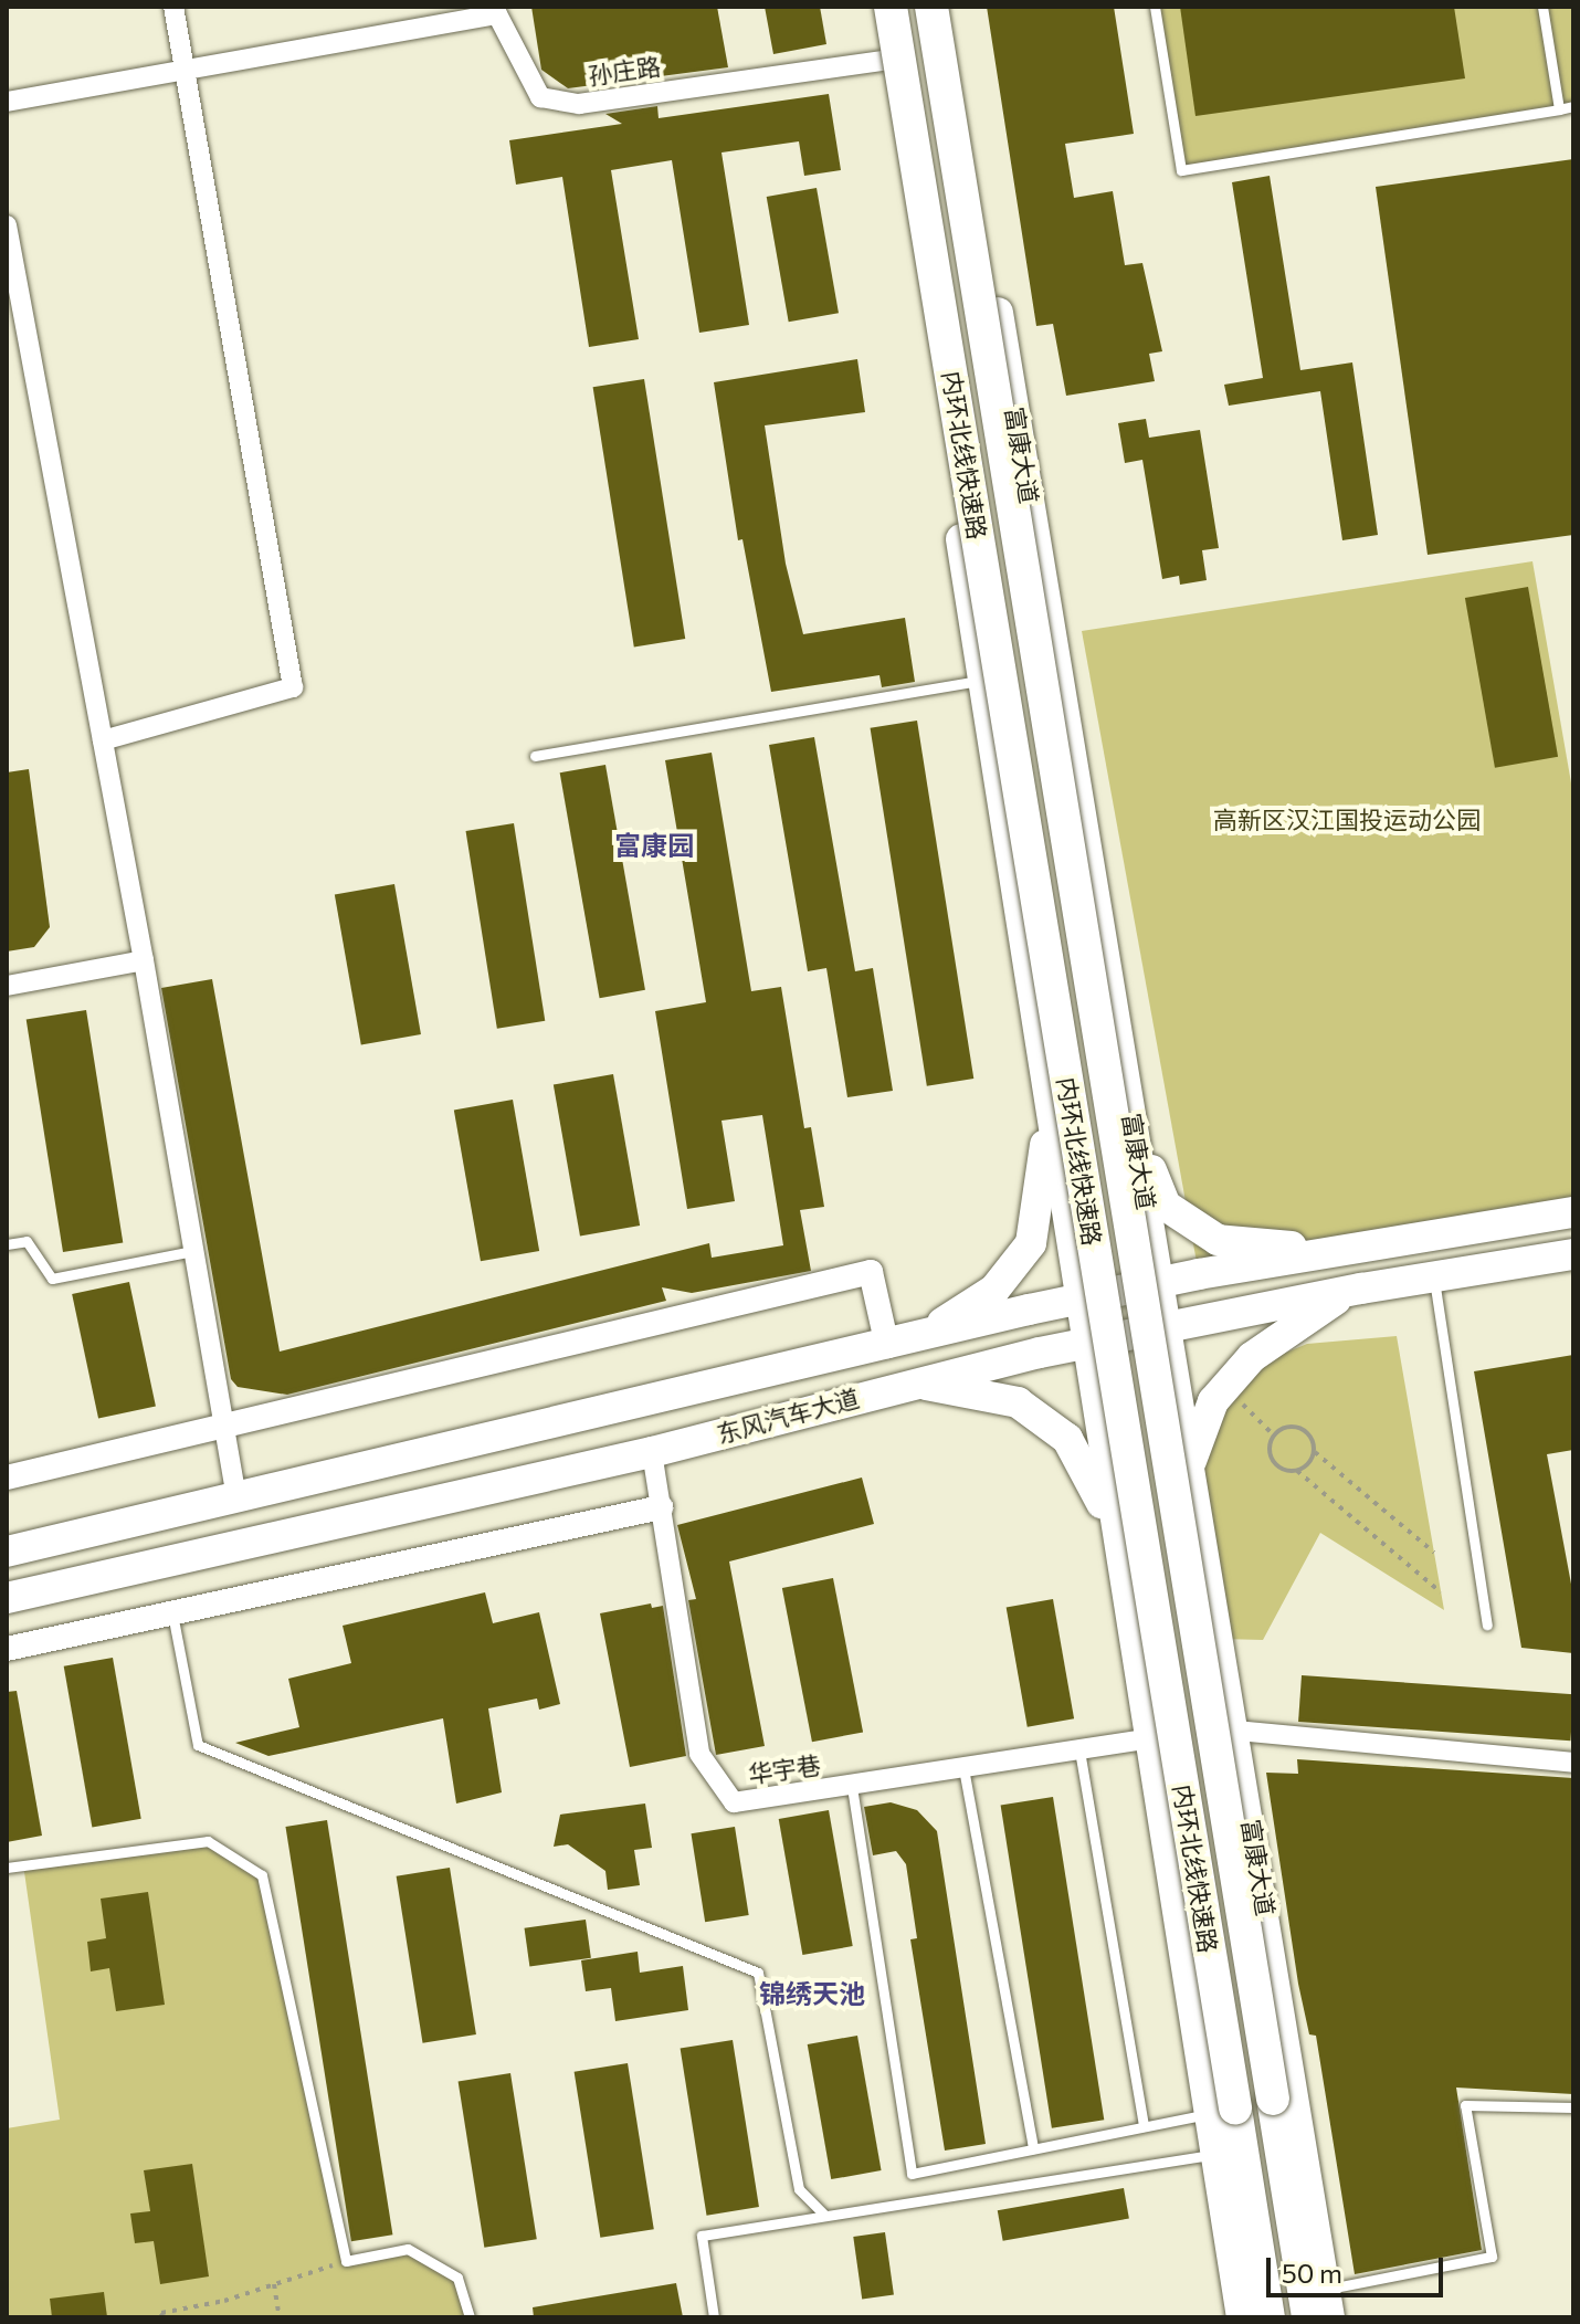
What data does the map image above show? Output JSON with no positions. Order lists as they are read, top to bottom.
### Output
{
  "streets": {
    "highway": ["内环北线快速路"],
    "main road": ["富康大道", "东风汽车大道"],
    "street": ["孙庄路", "华宇巷"]
  },
  "crossings": [
    ["内环北线快速路", "富康大道"],
    ["富康大道", "东风汽车大道"],
    ["东风汽车大道", "华宇巷"]
  ],
  "districts": ["富康园", "锦绣天池"],
  "parks": ["高新区汉江国投运动公园"],
  "scale_bar": "50 m"
}
